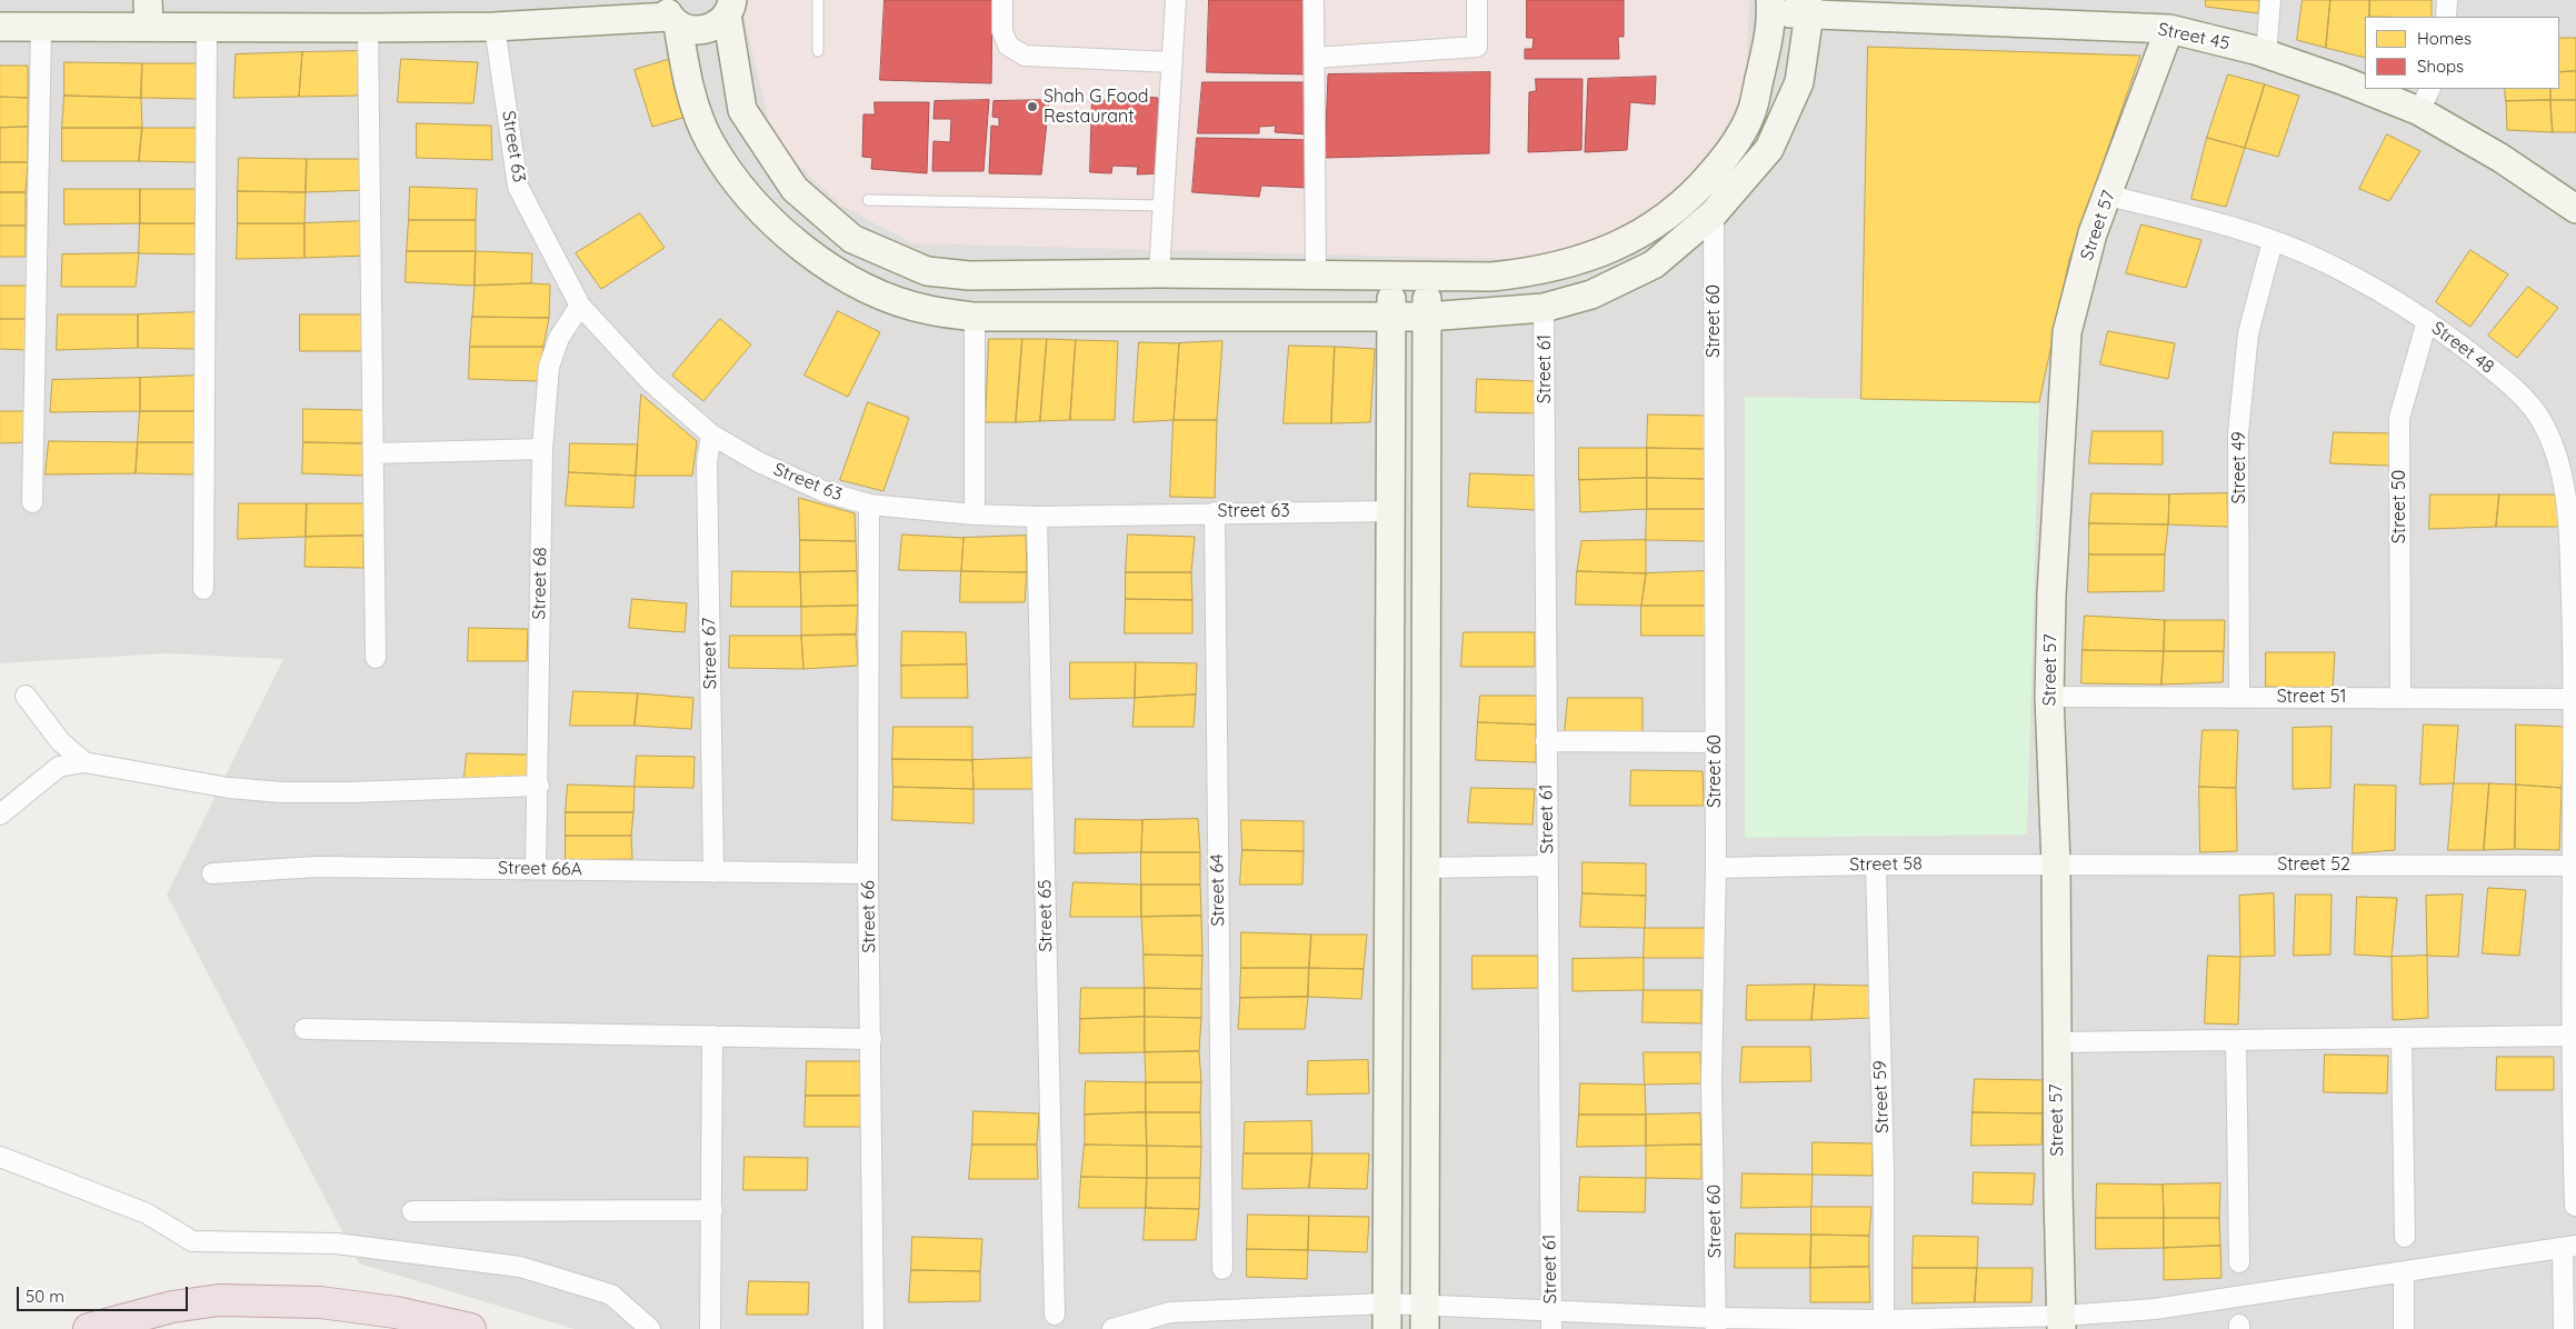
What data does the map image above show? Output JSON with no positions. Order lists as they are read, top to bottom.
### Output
{
  "streets": {
    "street": [
      "Street 45",
      "Street 63",
      "Street 57",
      "Street 60",
      "Street 48",
      "Street 61",
      "Street 49",
      "Street 50",
      "Street 68",
      "Street 67",
      "Street 51",
      "Street 58",
      "Street 52",
      "Street 66A",
      "Street 64",
      "Street 65",
      "Street 66",
      "Street 59"
    ]
  },
  "crossings": [
    ["Street 45", "Street 57"],
    ["Street 63", "Street 68"],
    ["Street 63", "Street 67"],
    ["Street 63", "Street 64"],
    ["Street 63", "Street 65"],
    ["Street 63", "Street 66"],
    ["Street 57", "Street 48"],
    ["Street 57", "Street 51"],
    ["Street 57", "Street 58"],
    ["Street 57", "Street 52"],
    ["Street 60", "Street 58"],
    ["Street 48", "Street 49"],
    ["Street 48", "Street 50"],
    ["Street 48", "Street 51"],
    ["Street 48", "Street 52"],
    ["Street 49", "Street 51"],
    ["Street 50", "Street 51"],
    ["Street 68", "Street 66A"],
    ["Street 67", "Street 66A"],
    ["Street 58", "Street 52"],
    ["Street 58", "Street 59"],
    ["Street 66A", "Street 66"]
  ],
  "places": ["Shah G Food Restaurant"],
  "legend": ["Homes", "Shops"],
  "scale_bar": "50 m"
}
